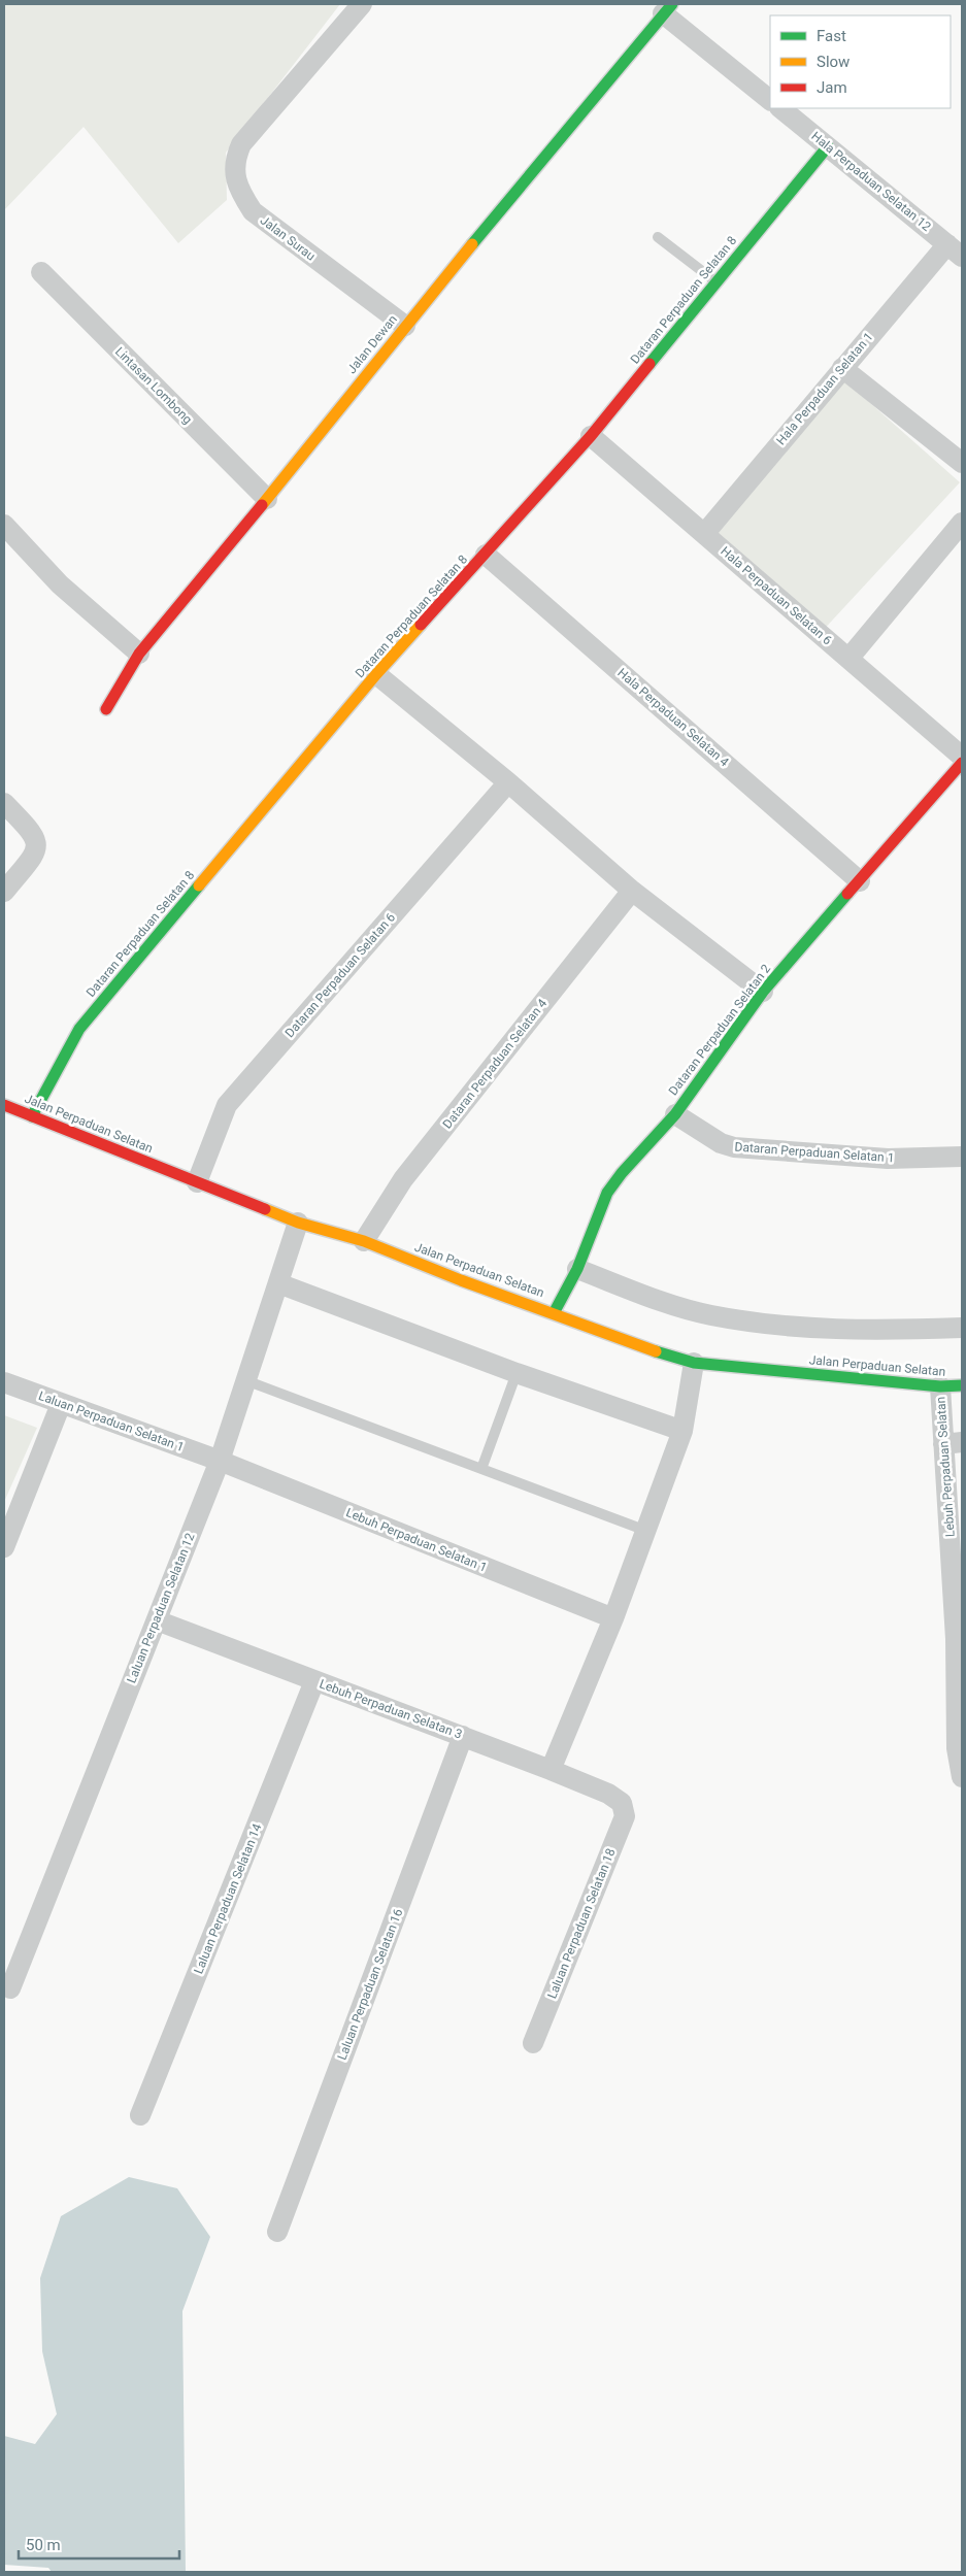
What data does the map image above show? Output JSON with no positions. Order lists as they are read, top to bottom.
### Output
{
  "streets": {
    "street": [
      "Hala Perpaduan Selatan 12",
      "Jalan Surau",
      "Dataran Perpaduan Selatan 8",
      "Jalan Dewan",
      "Lintasan Lombong",
      "Hala Perpaduan Selatan 1",
      "Hala Perpaduan Selatan 6",
      "Hala Perpaduan Selatan 4",
      "Dataran Perpaduan Selatan 6",
      "Dataran Perpaduan Selatan 2",
      "Dataran Perpaduan Selatan 4",
      "Jalan Perpaduan Selatan",
      "Dataran Perpaduan Selatan 1",
      "Laluan Perpaduan Selatan 1",
      "Lebuh Perpaduan Selatan",
      "Lebuh Perpaduan Selatan 1",
      "Laluan Perpaduan Selatan 12",
      "Lebuh Perpaduan Selatan 3",
      "Laluan Perpaduan Selatan 14",
      "Laluan Perpaduan Selatan 18",
      "Laluan Perpaduan Selatan 16"
    ]
  },
  "crossings": [
    ["Hala Perpaduan Selatan 12", "Dataran Perpaduan Selatan 8"],
    ["Hala Perpaduan Selatan 12", "Hala Perpaduan Selatan 1"],
    ["Jalan Surau", "Jalan Dewan"],
    ["Dataran Perpaduan Selatan 8", "Hala Perpaduan Selatan 6"],
    ["Dataran Perpaduan Selatan 8", "Hala Perpaduan Selatan 4"],
    ["Dataran Perpaduan Selatan 8", "Jalan Perpaduan Selatan"],
    ["Jalan Dewan", "Lintasan Lombong"],
    ["Hala Perpaduan Selatan 1", "Hala Perpaduan Selatan 6"],
    ["Hala Perpaduan Selatan 4", "Dataran Perpaduan Selatan 2"],
    ["Dataran Perpaduan Selatan 6", "Jalan Perpaduan Selatan"],
    ["Dataran Perpaduan Selatan 2", "Jalan Perpaduan Selatan"],
    ["Dataran Perpaduan Selatan 2", "Dataran Perpaduan Selatan 1"],
    ["Dataran Perpaduan Selatan 4", "Jalan Perpaduan Selatan"],
    ["Jalan Perpaduan Selatan", "Lebuh Perpaduan Selatan"],
    ["Jalan Perpaduan Selatan", "Laluan Perpaduan Selatan 12"],
    ["Laluan Perpaduan Selatan 1", "Lebuh Perpaduan Selatan 1"],
    ["Laluan Perpaduan Selatan 1", "Laluan Perpaduan Selatan 12"],
    ["Lebuh Perpaduan Selatan 1", "Laluan Perpaduan Selatan 12"],
    ["Laluan Perpaduan Selatan 12", "Lebuh Perpaduan Selatan 3"],
    ["Lebuh Perpaduan Selatan 3", "Laluan Perpaduan Selatan 14"],
    ["Lebuh Perpaduan Selatan 3", "Laluan Perpaduan Selatan 18"],
    ["Lebuh Perpaduan Selatan 3", "Laluan Perpaduan Selatan 16"]
  ],
  "legend": ["Fast", "Slow", "Jam"],
  "scale_bar": "50 m"
}
